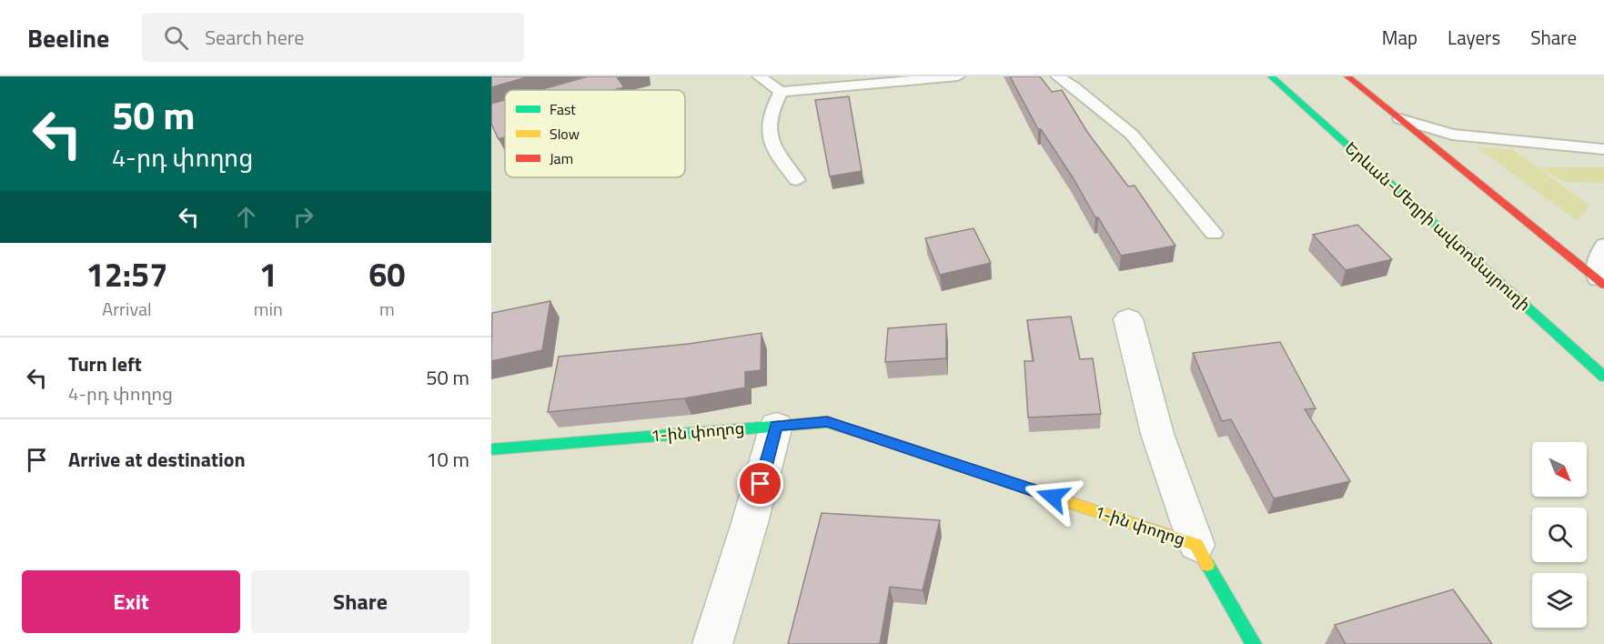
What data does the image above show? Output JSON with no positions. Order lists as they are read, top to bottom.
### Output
{
  "streets": {
    "main road": ["Երևան-Մեղրի ավտոմայրուղի", "1-ին փողոց"]
  },
  "legend": ["Fast", "Slow", "Jam"],
  "north": "bottom right",
  "page": {
    "header": "Beeline",
    "search": "Search here",
    "nav": ["Map", "Layers", "Share"],
    "turn": ["50 m", "4-րդ փողոց"],
    "eta": [
      "12:57",
      "Arrival",
      "1",
      "min",
      "60",
      "m"
    ],
    "list": [
      {
        "name": "Turn left",
        "note": "4-րդ փողոց",
        "value": "50 m"
      },
      {
        "name": "Arrive at destination",
        "value": "10 m"
      }
    ],
    "buttons": ["Exit", "Share"]
  }
}
